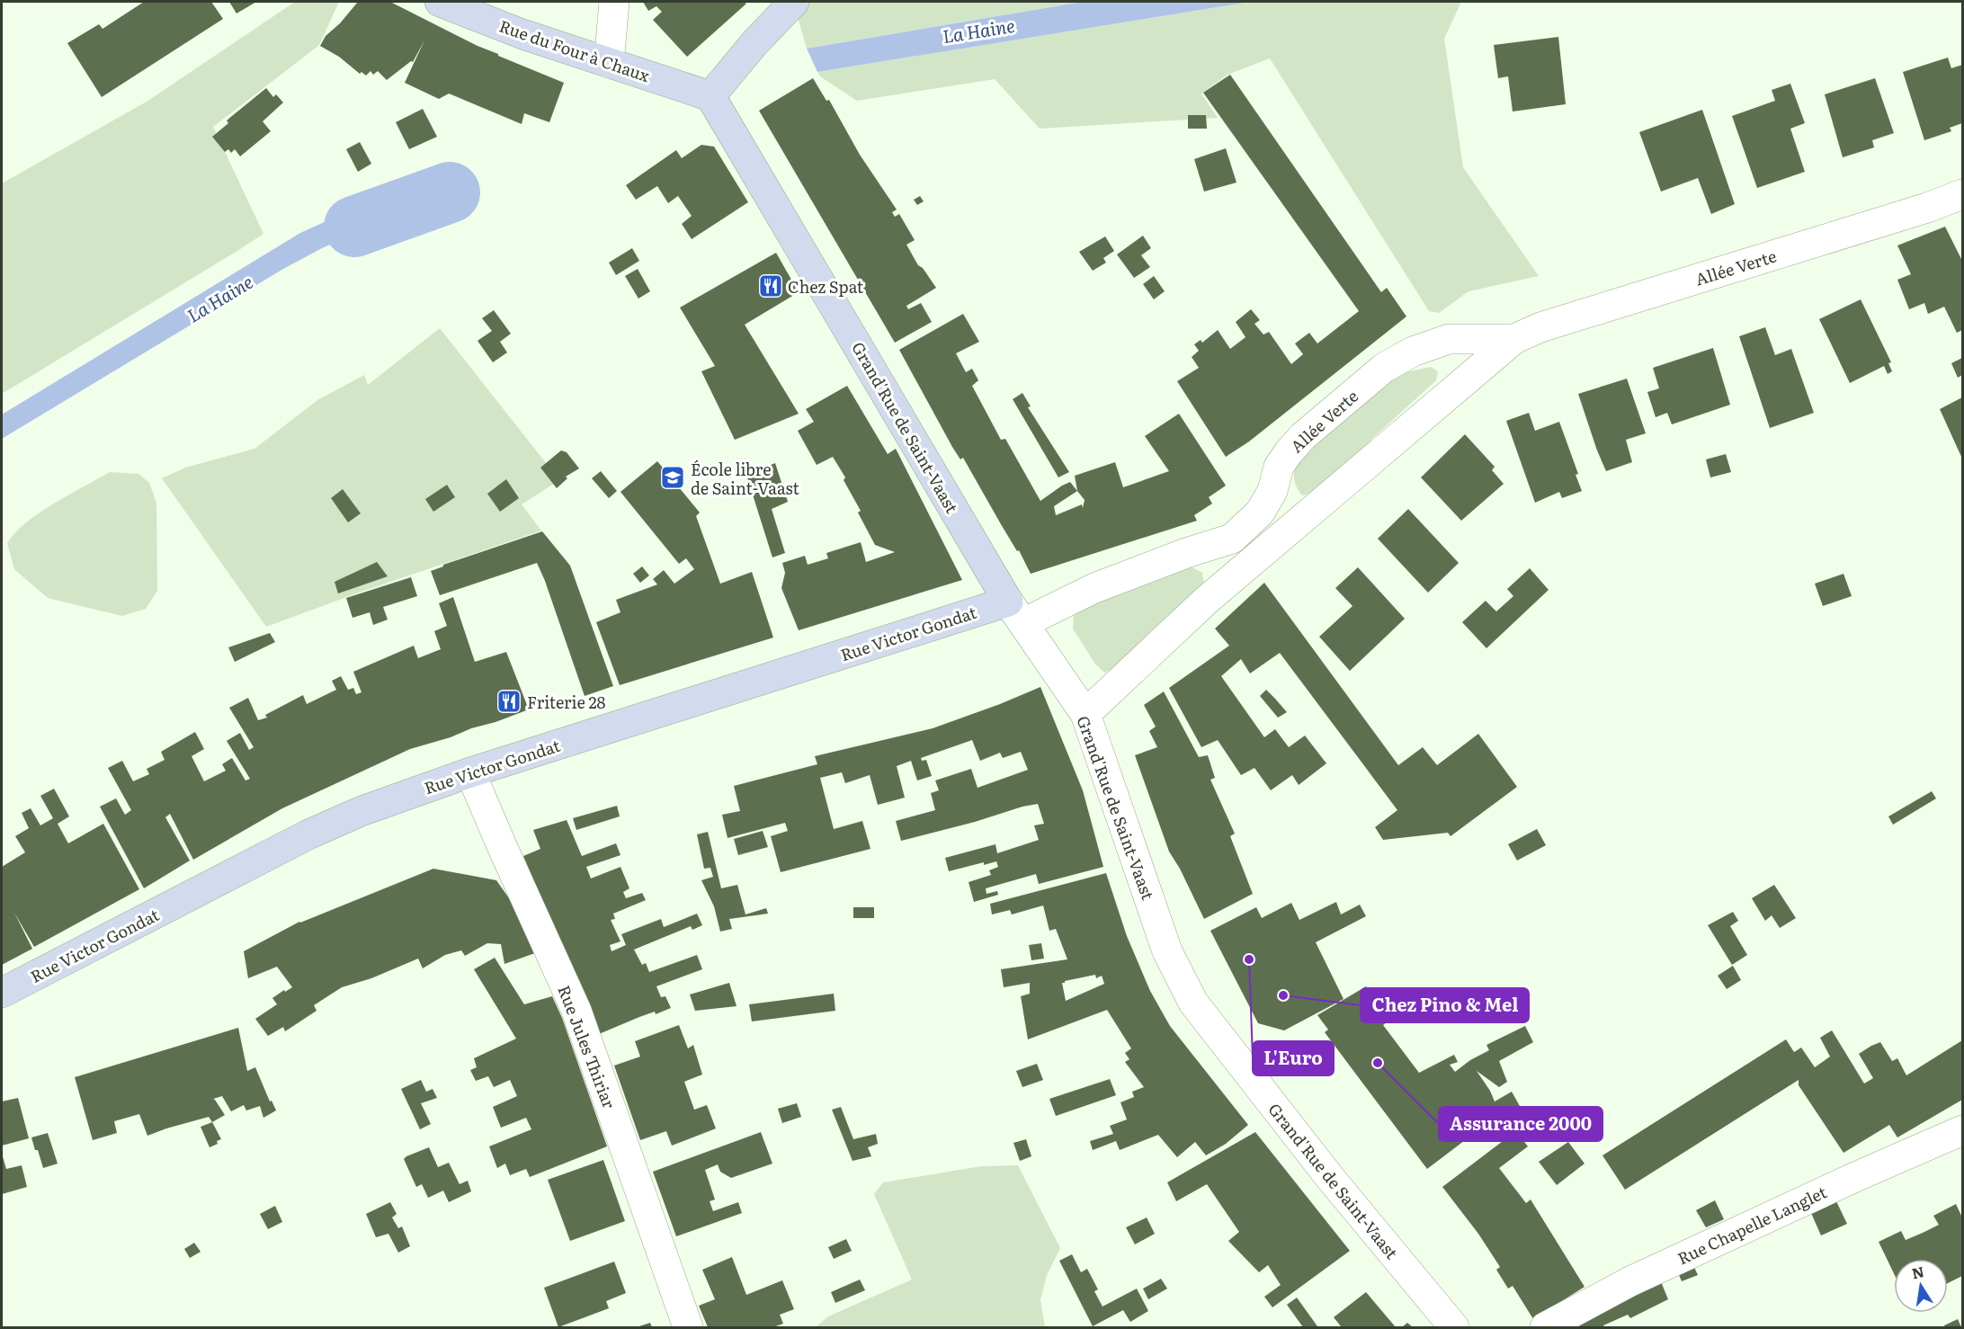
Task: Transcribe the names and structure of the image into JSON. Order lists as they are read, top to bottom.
{
  "streets": {
    "street": [
      "Rue du Four à Chaux",
      "Allée Verte",
      "Grand'Rue de Saint-Vaast",
      "Rue Victor Gondat",
      "Rue Jules Thiriar",
      "Rue Chapelle Langlet"
    ]
  },
  "crossings": [
    ["Rue du Four à Chaux", "Grand'Rue de Saint-Vaast"],
    ["Allée Verte", "Grand'Rue de Saint-Vaast"],
    ["Allée Verte", "Rue Victor Gondat"],
    ["Grand'Rue de Saint-Vaast", "Rue Victor Gondat"],
    ["Rue Victor Gondat", "Rue Jules Thiriar"]
  ],
  "water": ["La Haine"],
  "places": {
    "restaurant": ["Chez Spat", "Friterie 28"],
    "school or university": ["École libre de Saint-Vaast"],
    "other": ["L'Euro", "Chez Pino & Mel", "Assurance 2000"]
  },
  "north": "top"
}
